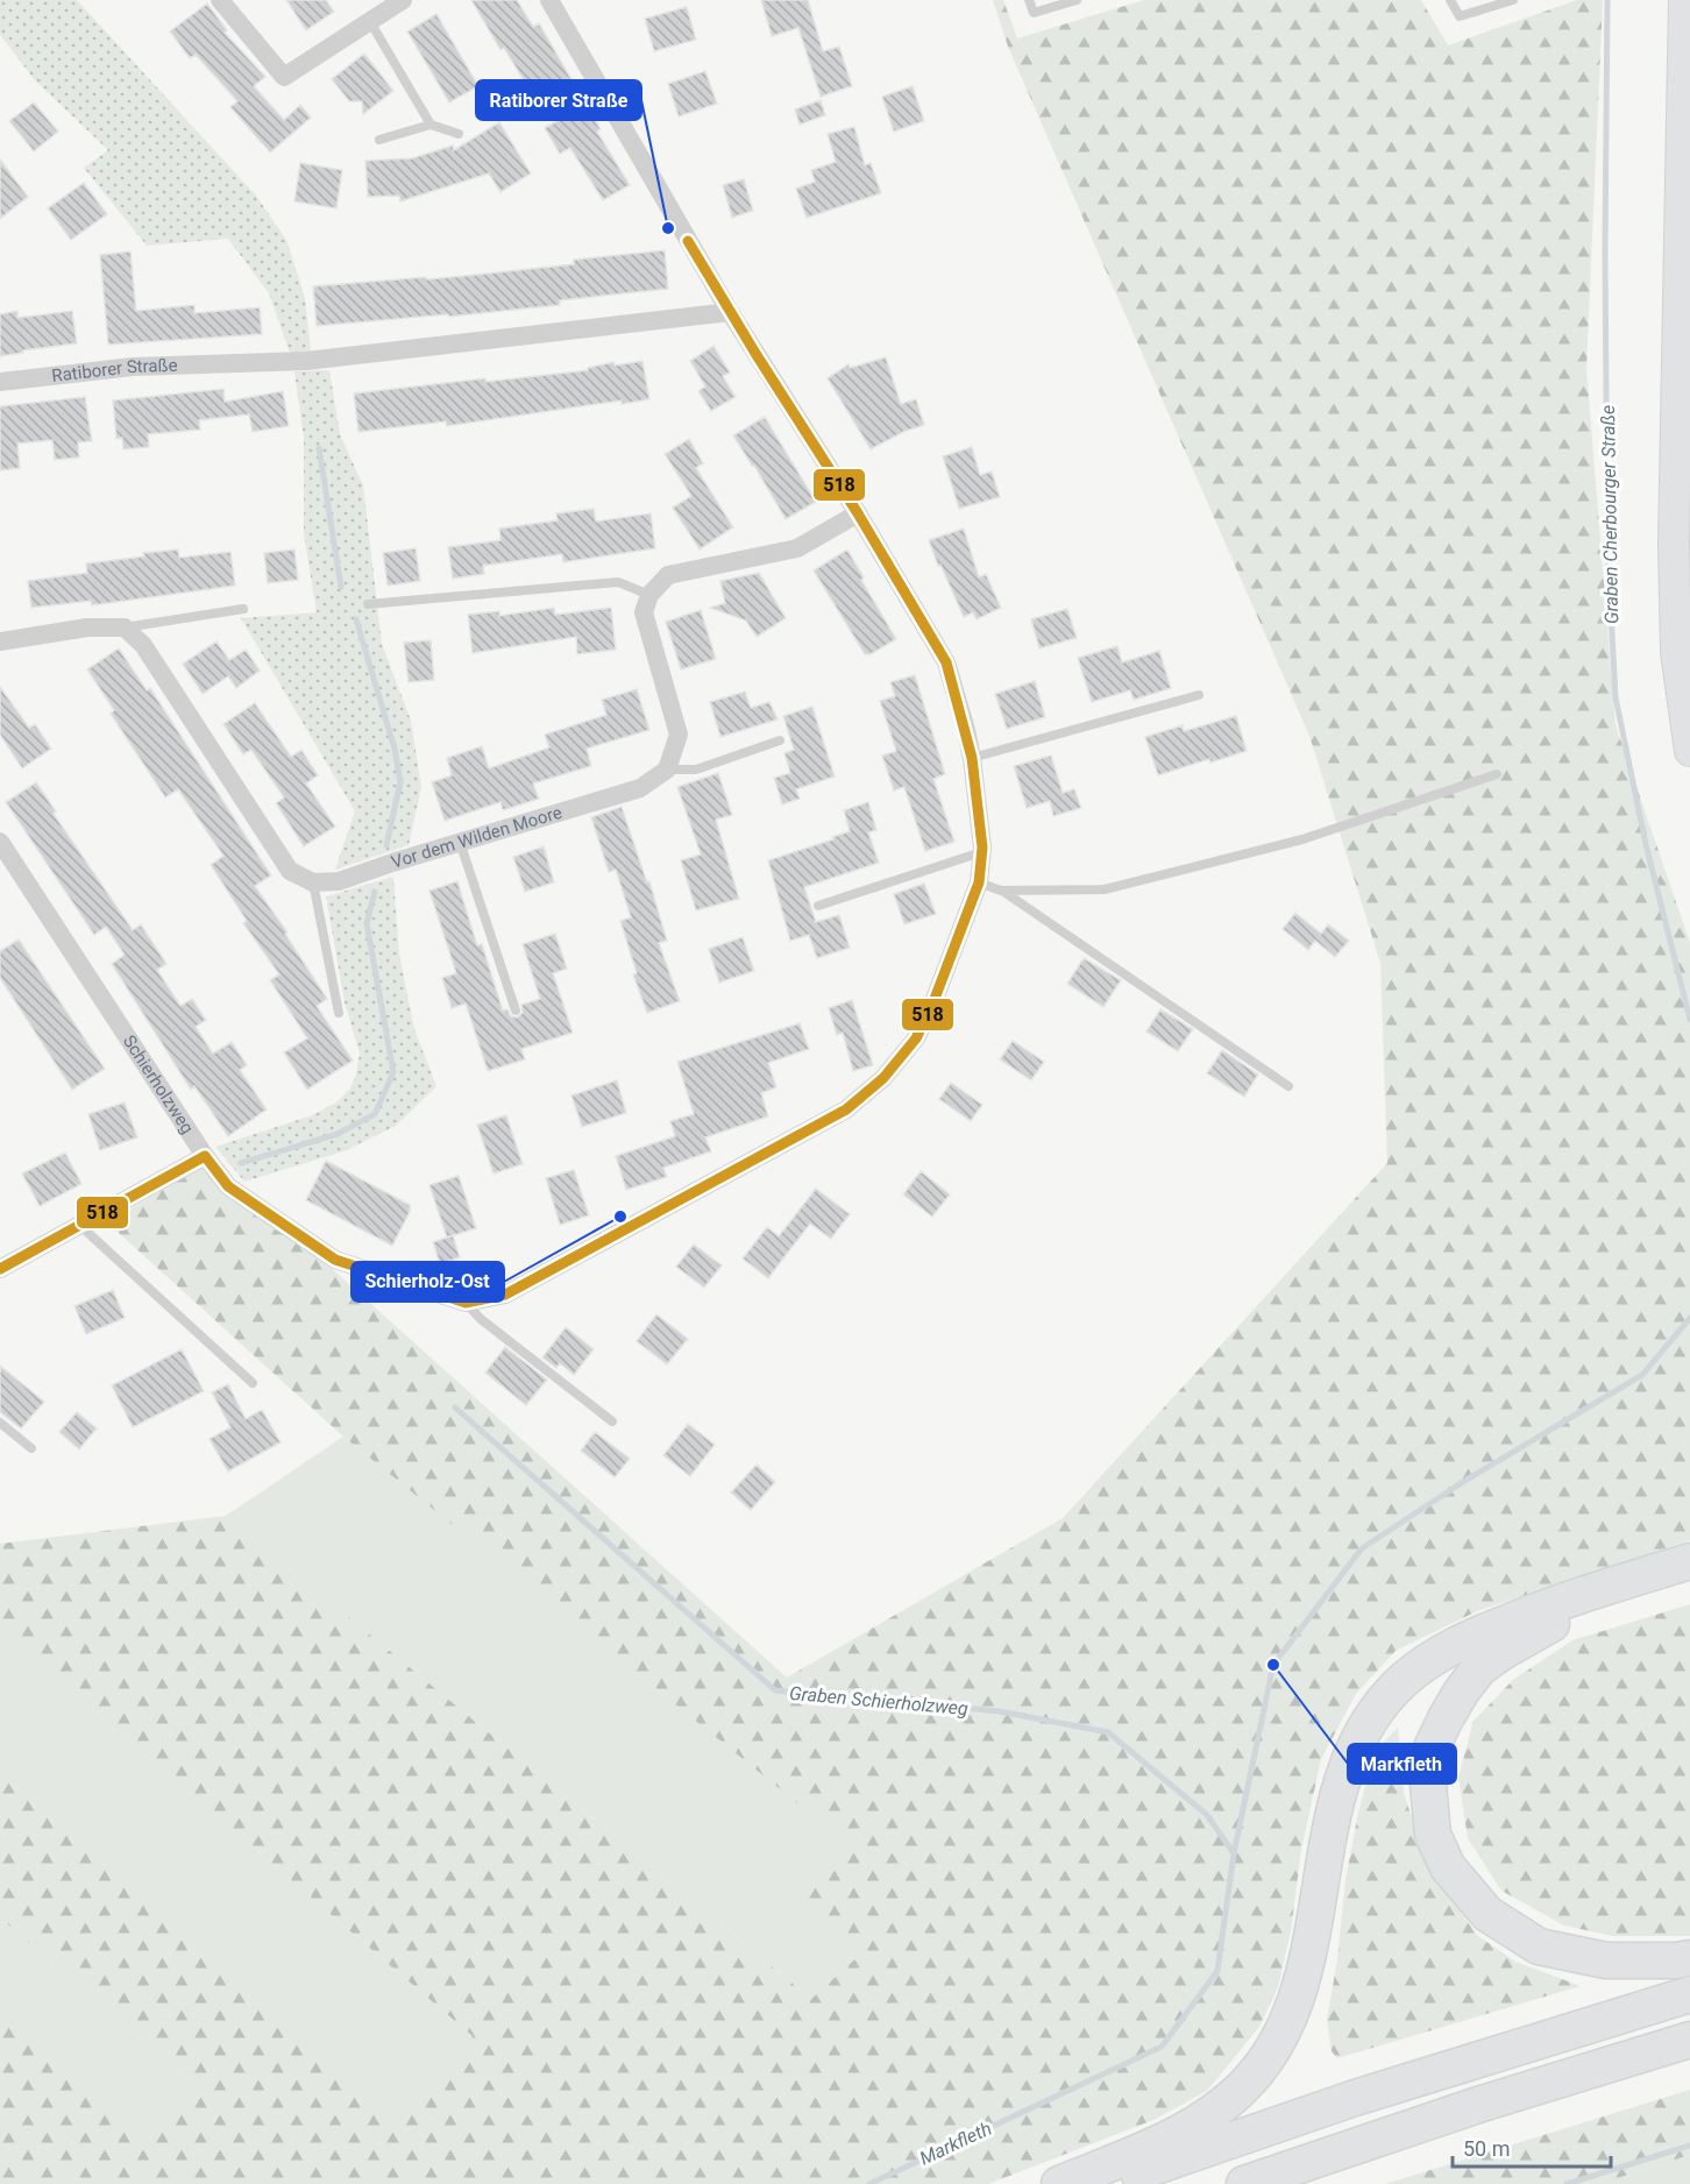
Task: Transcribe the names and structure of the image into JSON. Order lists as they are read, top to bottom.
{
  "streets": {
    "street": ["Ratiborer Straße", "Vor dem Wilden Moore", "Schierholzweg"]
  },
  "crossings": [
    ["Ratiborer Straße", "Schierholzweg"]
  ],
  "water": ["Graben Cherbourger Straße", "Graben Schierholzweg", "Markfleth"],
  "places": ["Ratiborer Straße", "Schierholz-Ost", "Markfleth"],
  "lines": ["transit line 518"],
  "scale_bar": "50 m"
}
